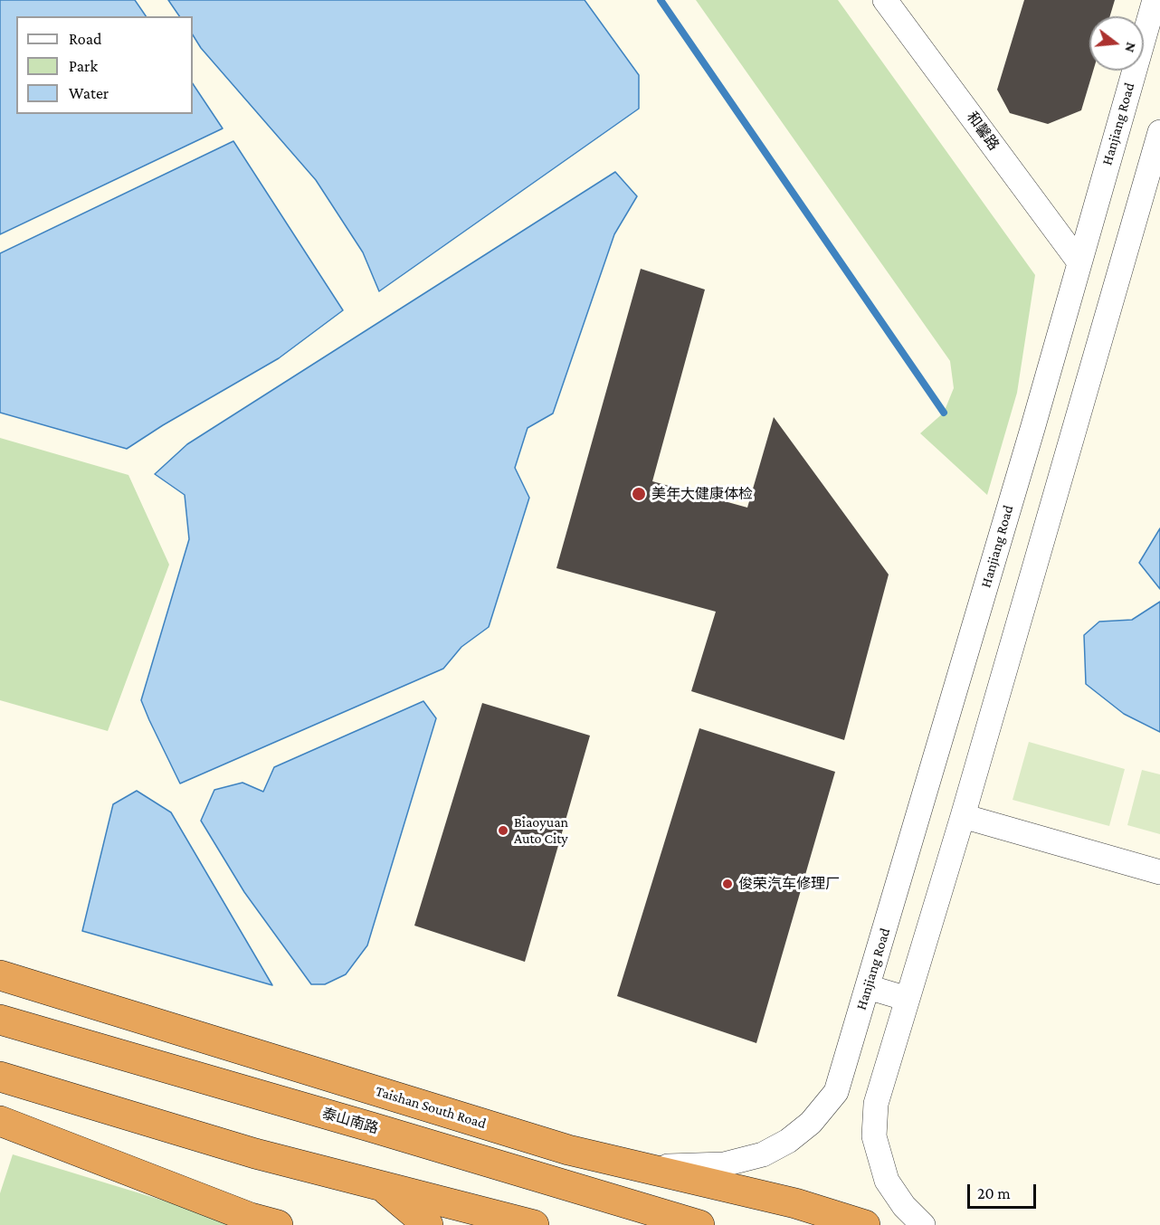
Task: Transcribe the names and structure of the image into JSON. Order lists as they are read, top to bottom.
{
  "streets": {
    "highway": ["Taishan South Road", "泰山南路"],
    "street": ["Hanjiang Road", "和馨路"]
  },
  "crossings": [
    ["Hanjiang Road", "和馨路"],
    ["Hanjiang Road", "Taishan South Road"]
  ],
  "places": ["美年大健康体检", "Biaoyuan Auto City", "俊荣汽车修理厂"],
  "legend": ["Road", "Park", "Water"],
  "scale_bar": "20 m",
  "north": "right"
}
